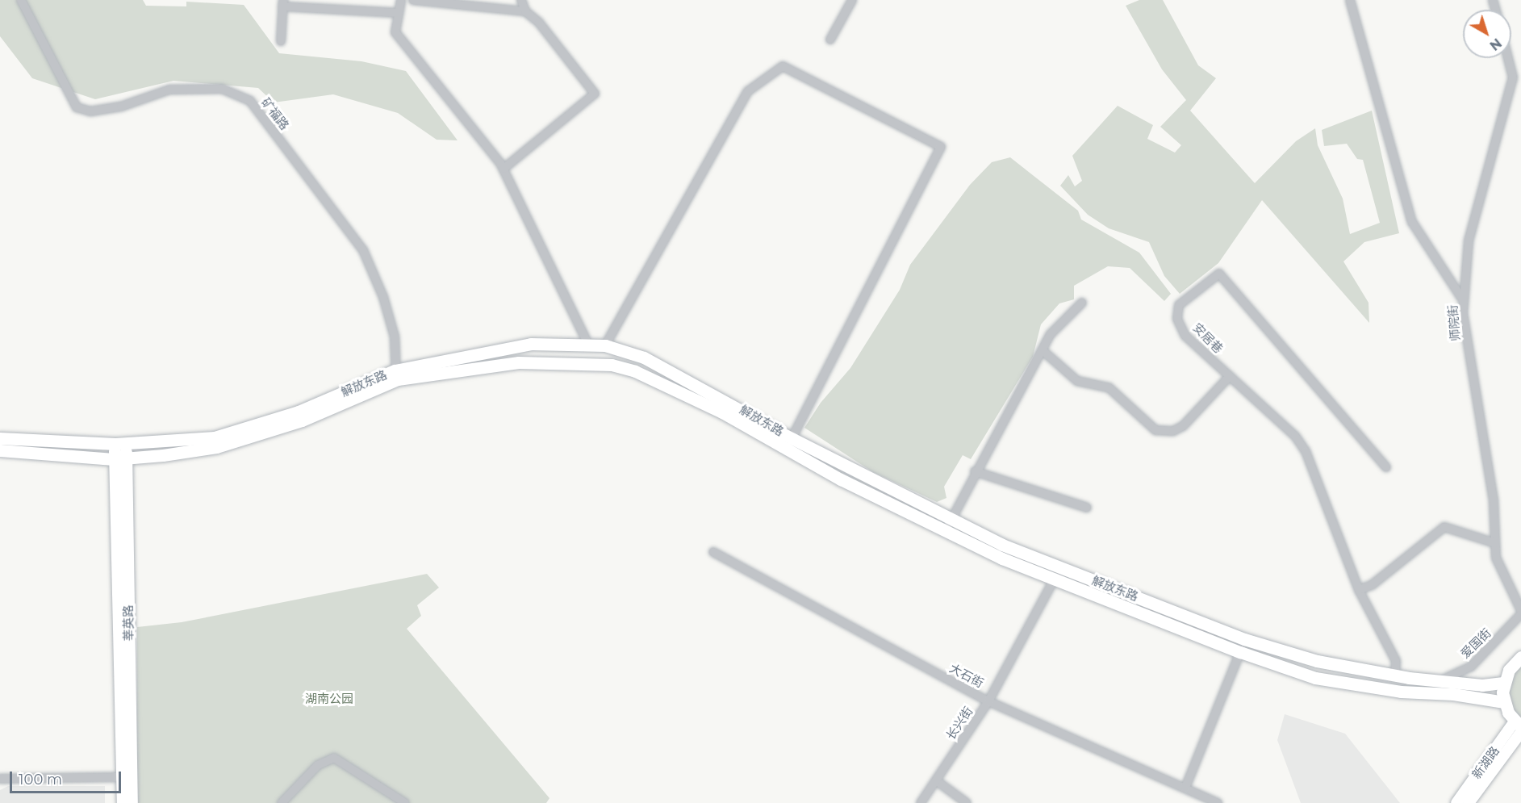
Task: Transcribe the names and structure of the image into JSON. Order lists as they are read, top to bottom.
{
  "streets": {
    "main road": ["解放东路", "莘英路", "新湖路"],
    "street": [
      "矿福路",
      "师院街",
      "安居巷",
      "爱国街",
      "大石街",
      "长兴街"
    ]
  },
  "crossings": [
    ["矿福路", "解放东路"],
    ["安居巷", "解放东路"],
    ["解放东路", "莘英路"],
    ["解放东路", "爱国街"],
    ["解放东路", "长兴街"],
    ["大石街", "长兴街"]
  ],
  "parks": ["湖南公园"],
  "scale_bar": "100 m",
  "north": "bottom right"
}
